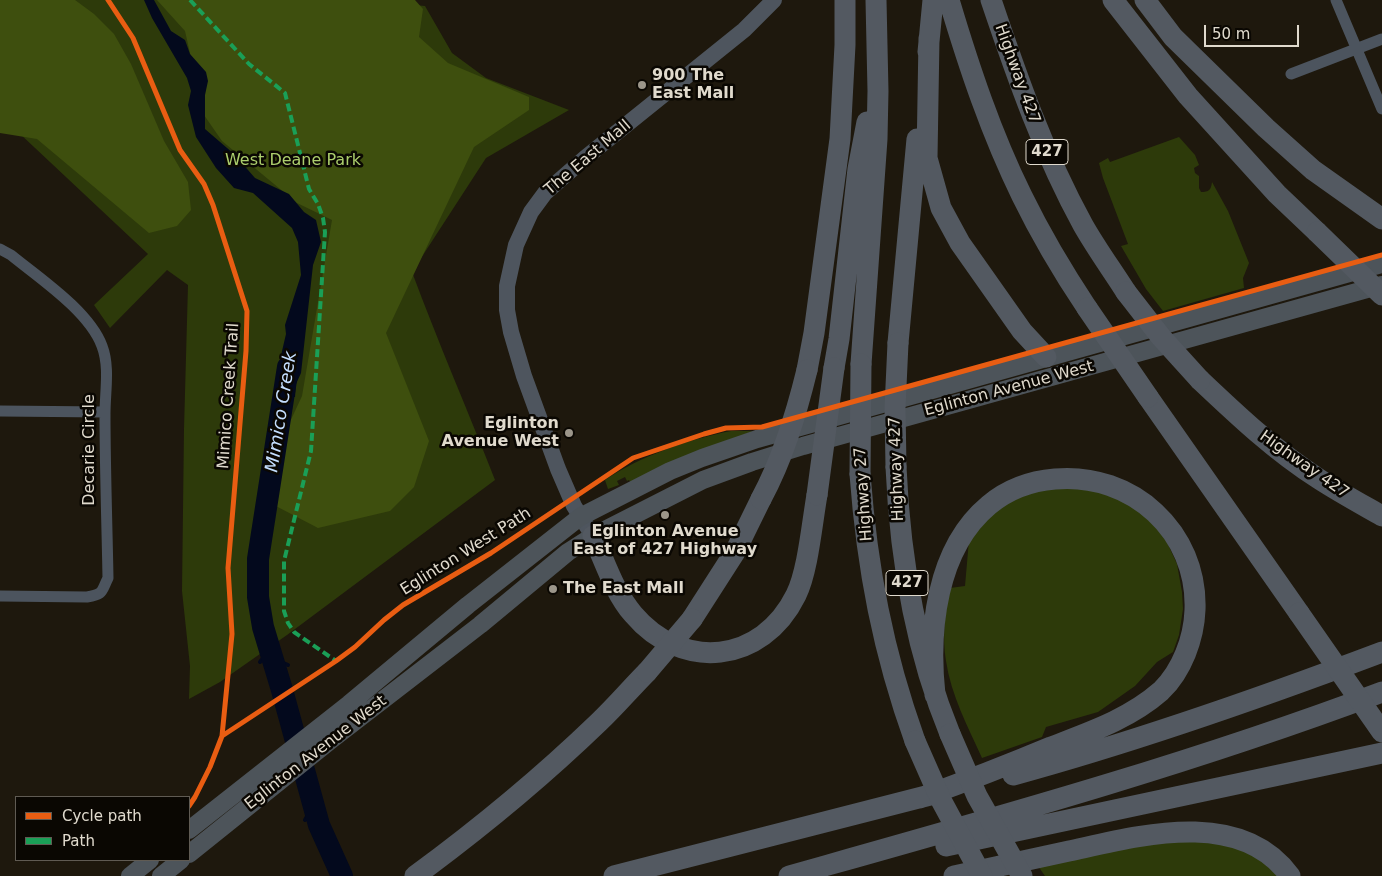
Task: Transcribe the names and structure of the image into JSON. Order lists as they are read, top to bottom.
{
  "streets": {
    "highway": ["Highway 427", "427", "Highway 27"],
    "main road": ["The East Mall", "Eglinton Avenue West"],
    "street": ["Decarie Circle"],
    "cycle path": ["Mimico Creek Trail", "Eglinton West Path"]
  },
  "crossings": [
    ["Highway 427", "427"],
    ["The East Mall", "Eglinton Avenue West"]
  ],
  "water": ["Mimico Creek"],
  "parks": ["West Deane Park"],
  "places": [
    "900 The East Mall",
    "Eglinton Avenue West",
    "Eglinton Avenue East of 427 Highway",
    "The East Mall"
  ],
  "legend": ["Cycle path", "Path"],
  "scale_bar": "50 m"
}
